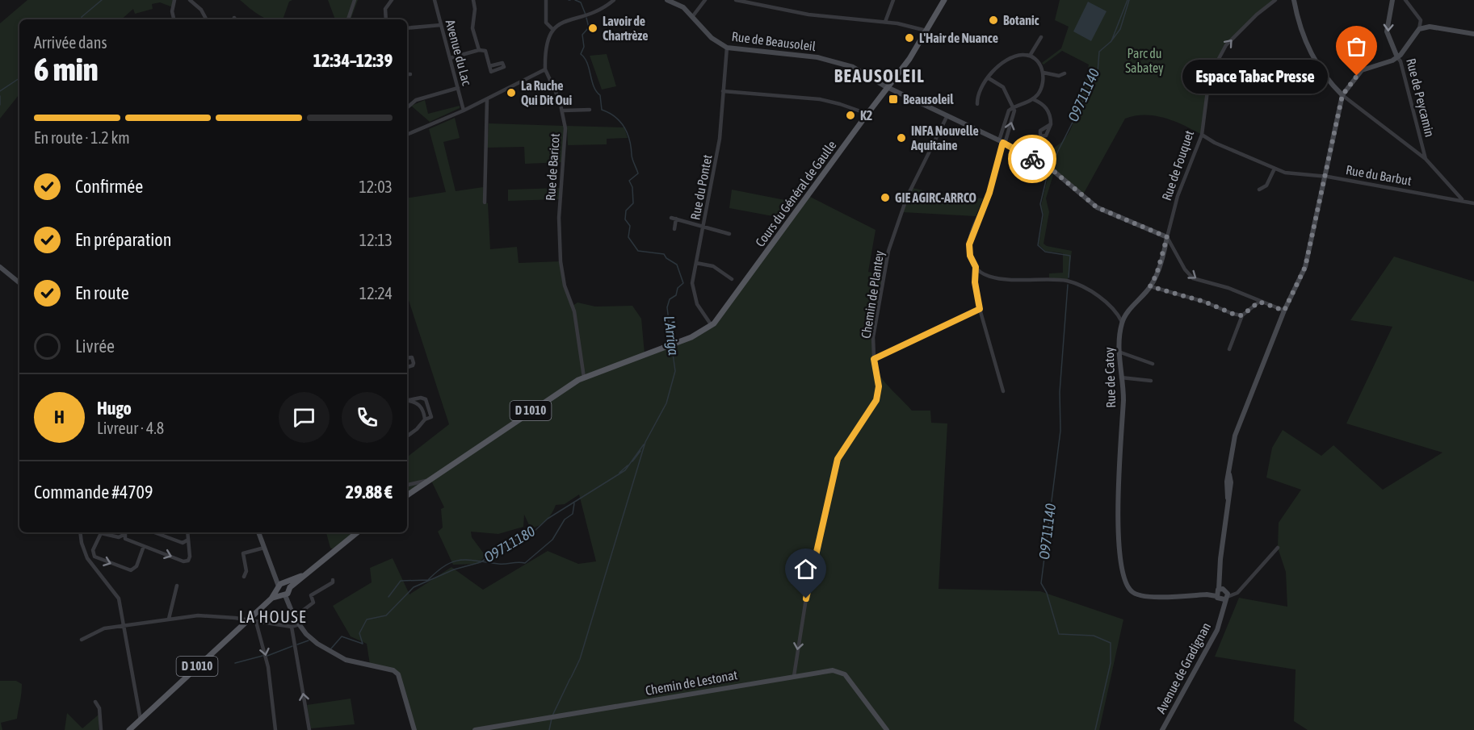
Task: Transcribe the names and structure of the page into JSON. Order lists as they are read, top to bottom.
{
  "streets": {
    "main road": ["Cours du Général de Gaulle", "D 1010"],
    "street": [
      "Rue de Beausoleil",
      "Avenue du Lac",
      "Rue de Peycamin",
      "Rue de Fouquet",
      "Rue de Baricot",
      "Rue du Barbut",
      "Rue du Pontet",
      "Chemin de Plantey",
      "Rue de Catoy",
      "Avenue de Gradignan",
      "Chemin de Lestonat"
    ]
  },
  "crossings": [
    ["Rue de Beausoleil", "Rue de Fouquet"],
    ["Rue de Beausoleil", "Rue du Pontet"],
    ["Rue de Beausoleil", "Cours du Général de Gaulle"],
    ["Rue de Beausoleil", "Chemin de Plantey"],
    ["Rue de Fouquet", "Rue du Barbut"],
    ["Rue de Fouquet", "Rue de Catoy"],
    ["Rue de Baricot", "Cours du Général de Gaulle"],
    ["Rue de Baricot", "D 1010"],
    ["Rue du Pontet", "Cours du Général de Gaulle"],
    ["Cours du Général de Gaulle", "D 1010"],
    ["Chemin de Plantey", "Chemin de Lestonat"],
    ["Rue de Catoy", "Avenue de Gradignan"]
  ],
  "one_way": ["Rue de Fouquet", "Chemin de Plantey"],
  "districts": ["BEAUSOLEIL", "LA HOUSE"],
  "water": ["O9711140", "L'Arriga", "O9711180"],
  "parks": ["Parc du Sabatey"],
  "places": {
    "other": [
      "Botanic",
      "Lavoir de Chartrèze",
      "L'Hair de Nuance",
      "Espace Tabac Presse",
      "La Ruche Qui Dit Oui",
      "K2",
      "INFA Nouvelle Aquitaine",
      "GIE AGIRC-ARRCO"
    ],
    "transit": ["Beausoleil"]
  },
  "page": {
    "heading": ["6 min", "Arrivée dans", "12:34–12:39"],
    "panel": [
      "Hugo",
      "Livreur · 4.8",
      "Commande #4709",
      "29.88 €"
    ],
    "bubble": "Espace Tabac Presse",
    "bar": "En route · 1.2 km",
    "list": [
      ["Confirmée", "12:03"],
      ["En préparation", "12:13"],
      ["En route", "12:24"],
      "Livrée"
    ],
    "round": "H"
  }
}
